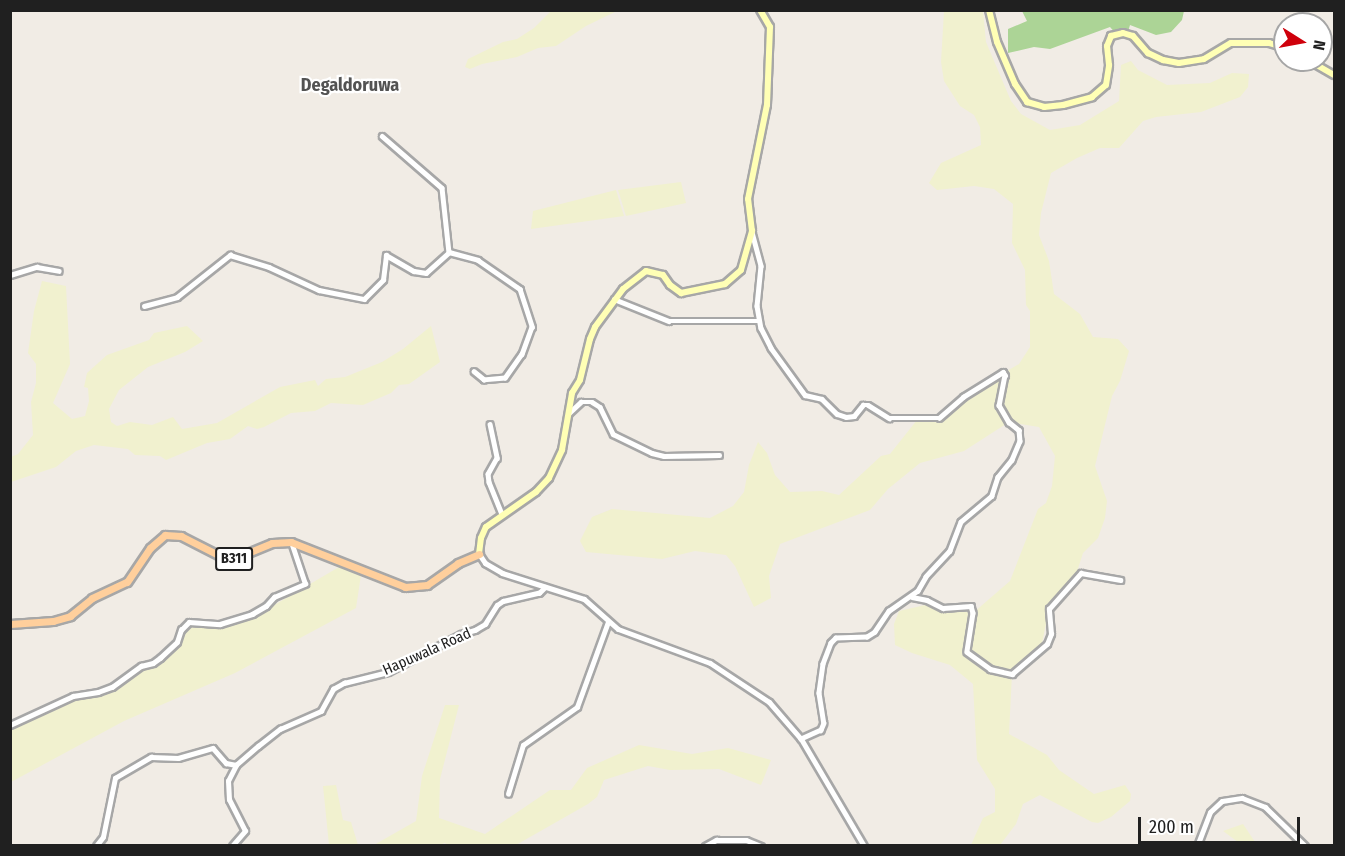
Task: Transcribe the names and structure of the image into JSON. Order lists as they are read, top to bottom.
{
  "streets": {
    "main road": ["B311"],
    "street": ["Hapuwala Road"]
  },
  "districts": ["Degaldoruwa"],
  "scale_bar": "200 m",
  "north": "right"
}
